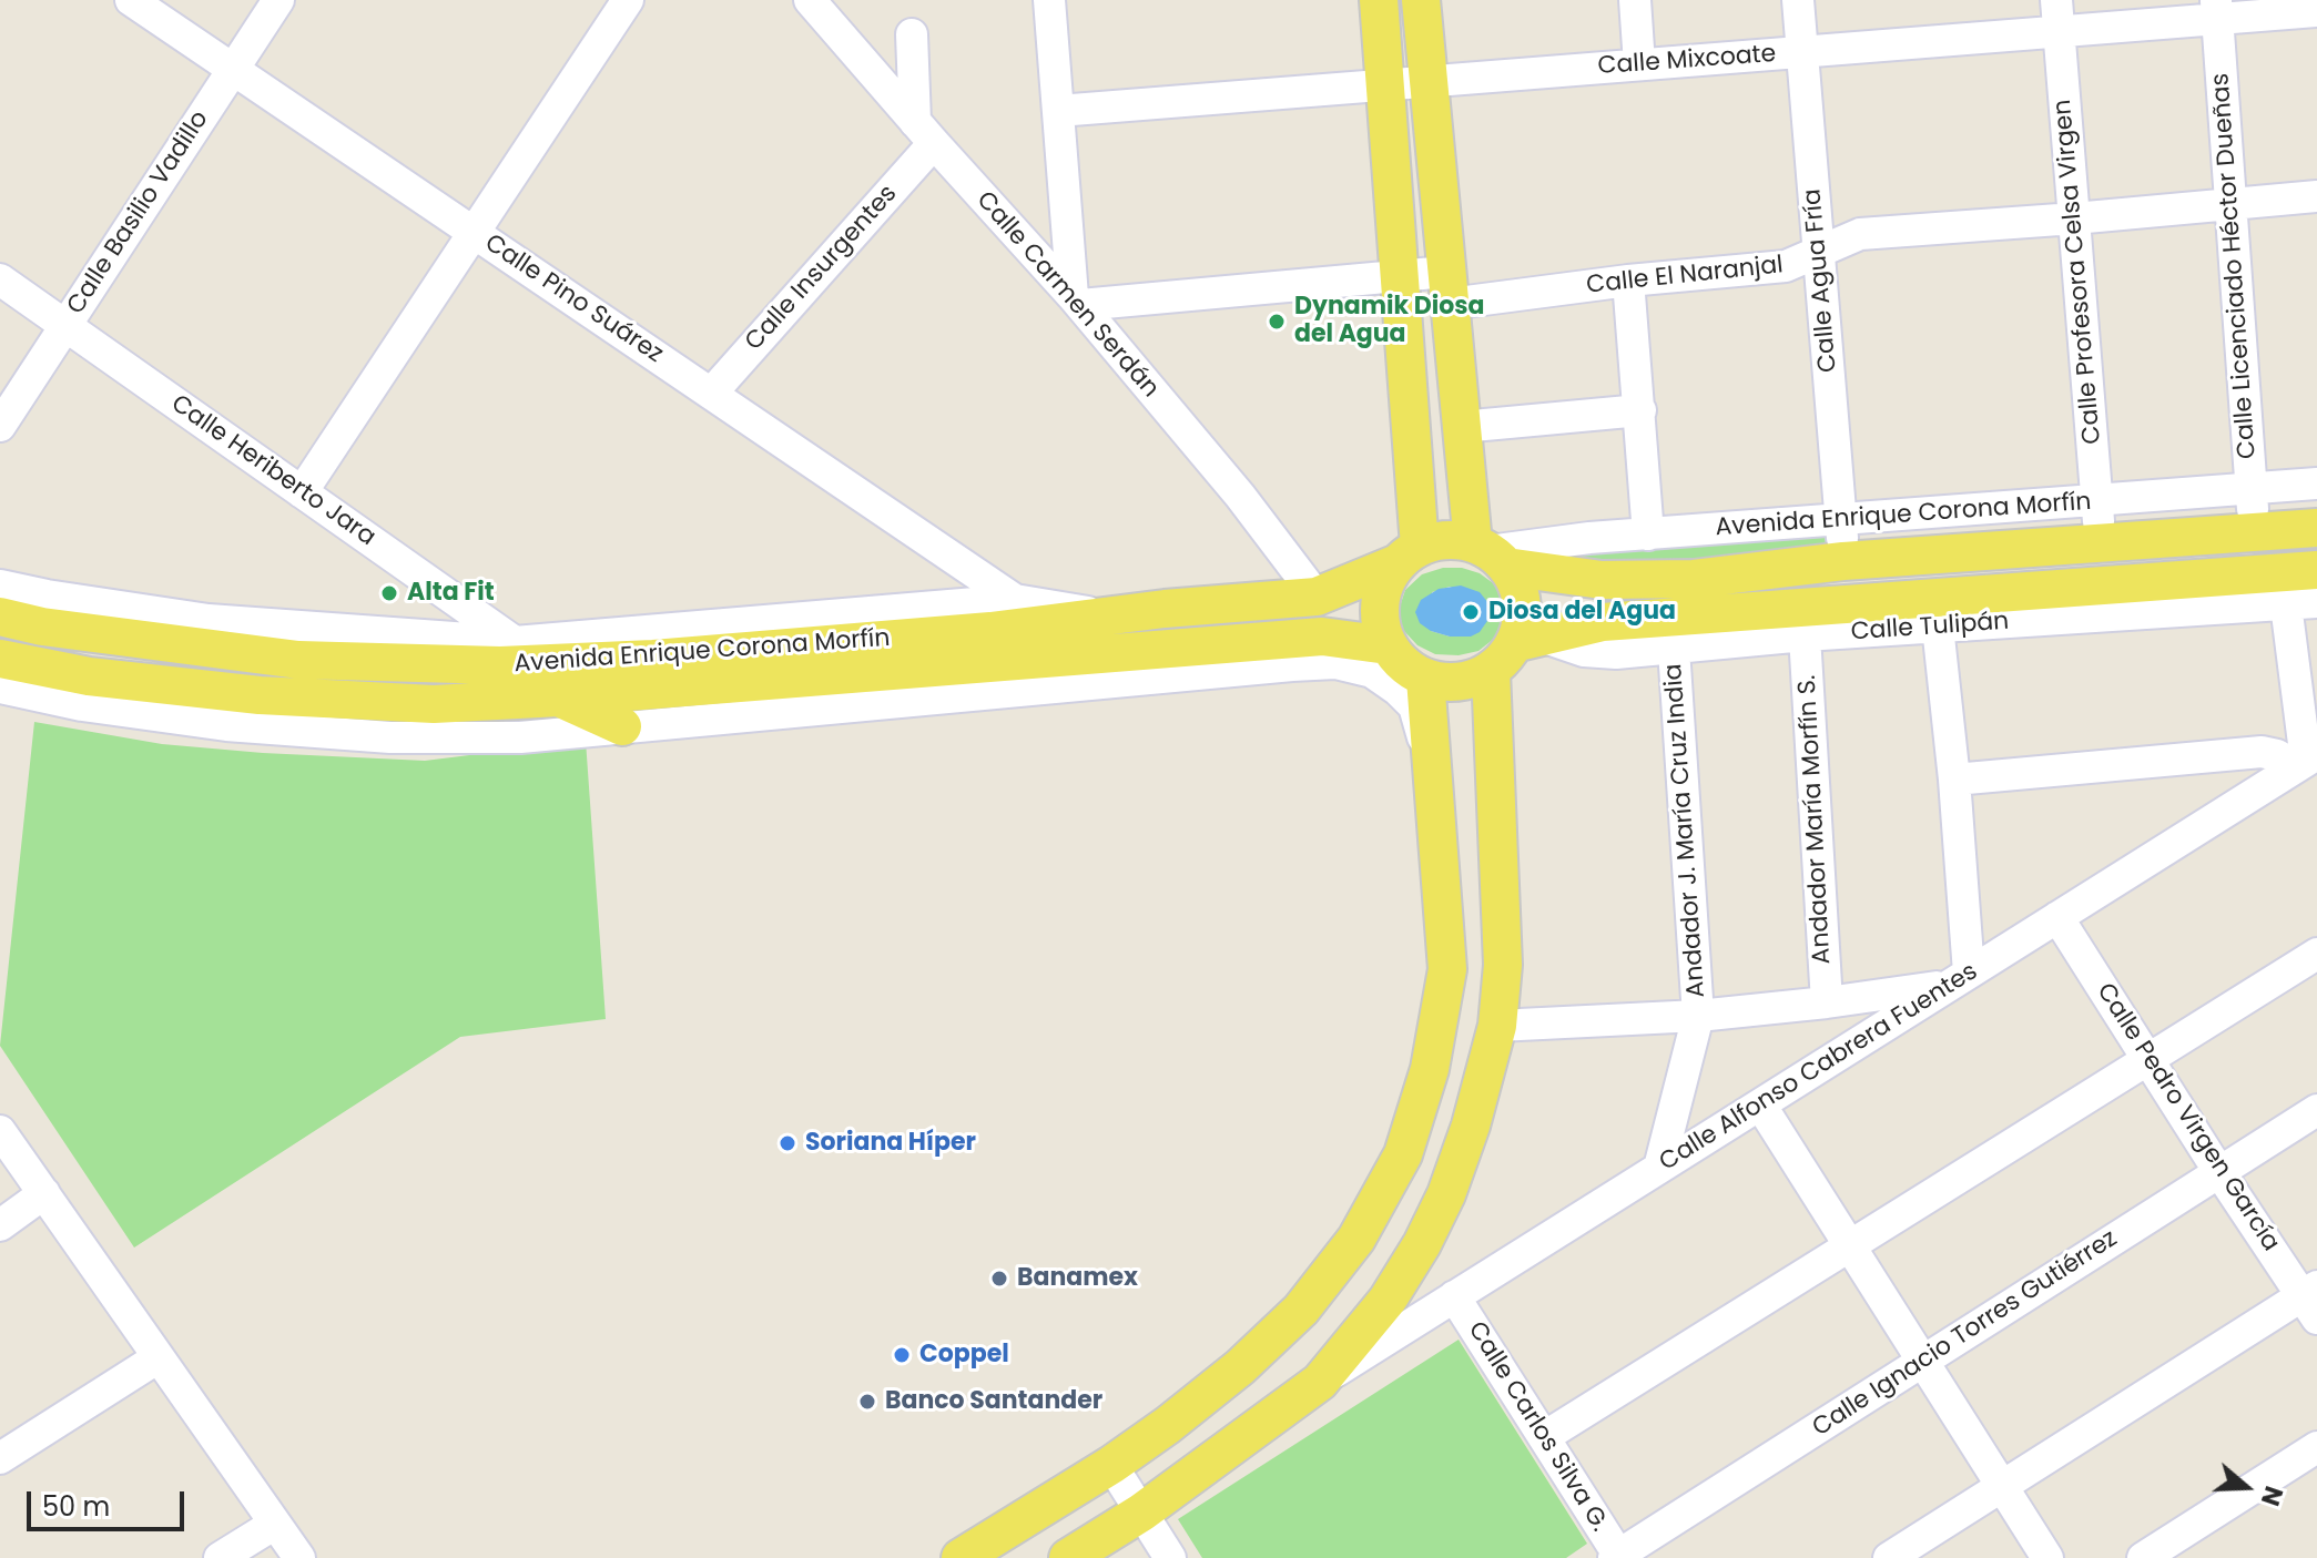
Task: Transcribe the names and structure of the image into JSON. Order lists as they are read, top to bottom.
{
  "streets": {
    "main road": ["Avenida Enrique Corona Morfín"],
    "street": [
      "Calle Mixcoate",
      "Calle Basilio Vadillo",
      "Calle Licenciado Héctor Dueñas",
      "Calle Insurgentes",
      "Calle Profesora Celsa Virgen",
      "Calle El Naranjal",
      "Calle Agua Fría",
      "Calle Carmen Serdán",
      "Calle Pino Suárez",
      "Calle Heriberto Jara",
      "Calle Tulipán",
      "Andador María Morfín S.",
      "Andador J. María Cruz India",
      "Calle Alfonso Cabrera Fuentes",
      "Calle Pedro Virgen García",
      "Calle Ignacio Torres Gutiérrez",
      "Calle Carlos Silva G."
    ]
  },
  "crossings": [
    ["Calle Mixcoate", "Calle Licenciado Héctor Dueñas"],
    ["Calle Mixcoate", "Calle Profesora Celsa Virgen"],
    ["Calle Mixcoate", "Calle Agua Fría"],
    ["Calle Basilio Vadillo", "Calle Pino Suárez"],
    ["Calle Basilio Vadillo", "Calle Heriberto Jara"],
    ["Calle Licenciado Héctor Dueñas", "Calle El Naranjal"],
    ["Calle Licenciado Héctor Dueñas", "Avenida Enrique Corona Morfín"],
    ["Calle Insurgentes", "Calle Carmen Serdán"],
    ["Calle Insurgentes", "Calle Pino Suárez"],
    ["Calle Profesora Celsa Virgen", "Calle El Naranjal"],
    ["Calle Profesora Celsa Virgen", "Avenida Enrique Corona Morfín"],
    ["Calle El Naranjal", "Calle Agua Fría"],
    ["Calle El Naranjal", "Calle Carmen Serdán"],
    ["Calle Agua Fría", "Avenida Enrique Corona Morfín"],
    ["Calle Carmen Serdán", "Avenida Enrique Corona Morfín"],
    ["Calle Heriberto Jara", "Avenida Enrique Corona Morfín"],
    ["Avenida Enrique Corona Morfín", "Calle Tulipán"],
    ["Calle Tulipán", "Andador María Morfín S."],
    ["Calle Tulipán", "Andador J. María Cruz India"],
    ["Andador J. María Cruz India", "Calle Alfonso Cabrera Fuentes"],
    ["Calle Alfonso Cabrera Fuentes", "Calle Pedro Virgen García"],
    ["Calle Alfonso Cabrera Fuentes", "Calle Carlos Silva G."],
    ["Calle Pedro Virgen García", "Calle Ignacio Torres Gutiérrez"],
    ["Calle Ignacio Torres Gutiérrez", "Calle Carlos Silva G."]
  ],
  "places": [
    "Dynamik Diosa del Agua",
    "Alta Fit",
    "Diosa del Agua",
    "Soriana Híper",
    "Banamex",
    "Coppel",
    "Banco Santander"
  ],
  "scale_bar": "50 m",
  "north": "right"
}
